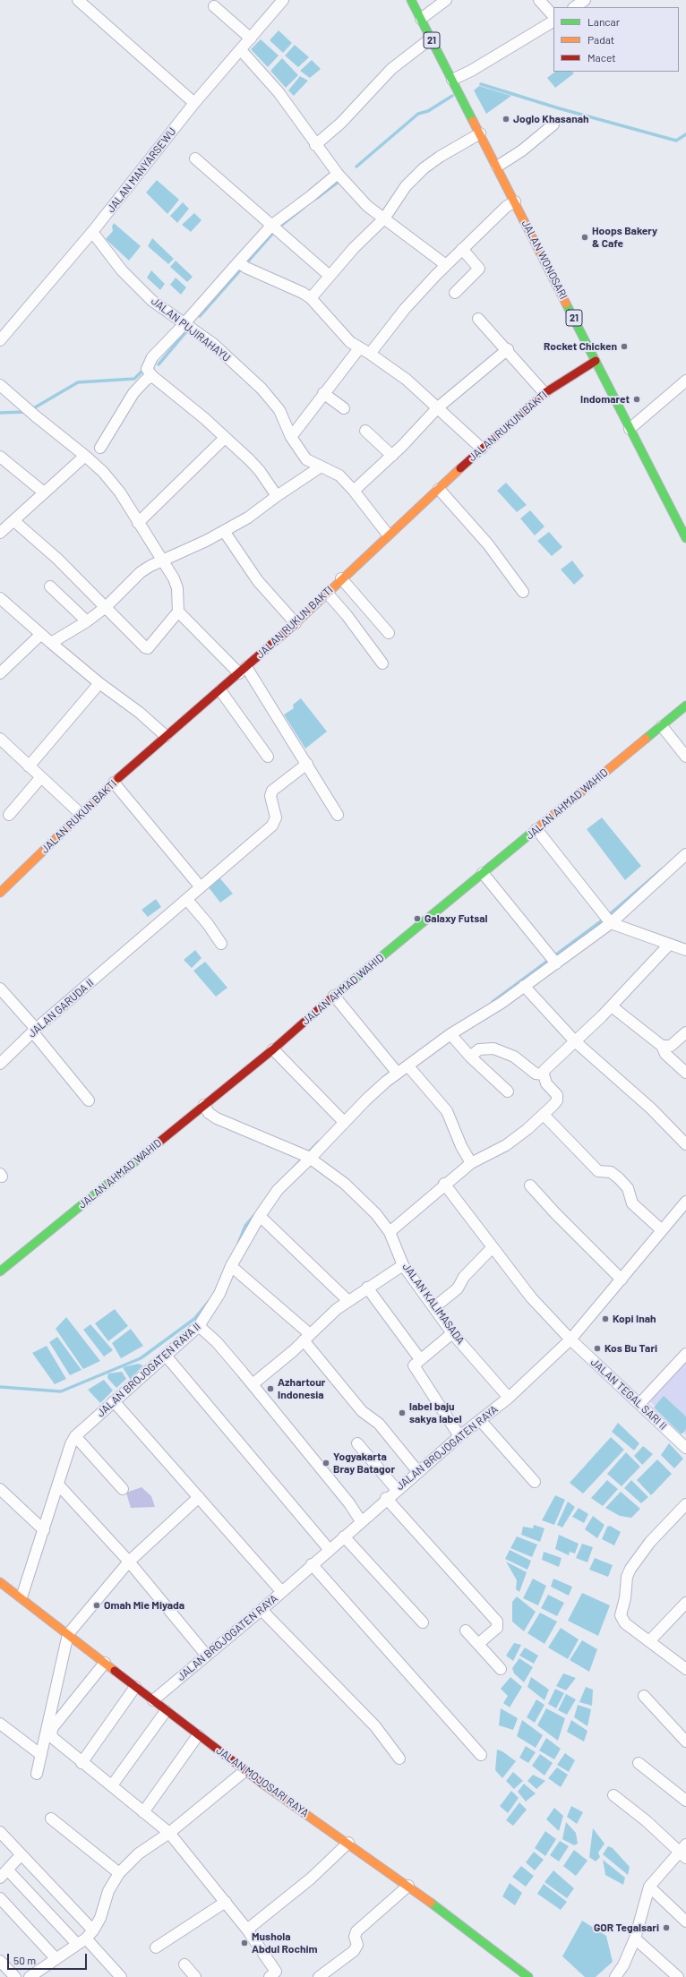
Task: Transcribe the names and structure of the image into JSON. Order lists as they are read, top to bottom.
{
  "streets": {
    "main road": [
      "21",
      "JALAN WONOSARI",
      "JALAN RUKUN BAKTI",
      "JALAN AHMAD WAHID",
      "JALAN MOJOSARI RAYA"
    ],
    "street": [
      "JALAN MANYARSEWU",
      "JALAN PUJIRAHAYU",
      "JALAN GARUDA II",
      "JALAN KALIMASADA",
      "JALAN BROJOGATEN RAYA II",
      "JALAN TEGAL SARI II",
      "JALAN BROJOGATEN RAYA"
    ]
  },
  "crossings": [
    ["JALAN MANYARSEWU", "JALAN PUJIRAHAYU"],
    ["JALAN WONOSARI", "JALAN RUKUN BAKTI"],
    ["JALAN PUJIRAHAYU", "JALAN RUKUN BAKTI"],
    ["JALAN AHMAD WAHID", "JALAN KALIMASADA"],
    ["JALAN KALIMASADA", "JALAN BROJOGATEN RAYA II"],
    ["JALAN KALIMASADA", "JALAN BROJOGATEN RAYA"],
    ["JALAN BROJOGATEN RAYA II", "JALAN MOJOSARI RAYA"],
    ["JALAN TEGAL SARI II", "JALAN BROJOGATEN RAYA"],
    ["JALAN BROJOGATEN RAYA", "JALAN MOJOSARI RAYA"]
  ],
  "places": [
    "Joglo Khasanah",
    "Hoops Bakery & Cafe",
    "Rocket Chicken",
    "Indomaret",
    "Galaxy Futsal",
    "Kopi Inah",
    "Kos Bu Tari",
    "Azhartour Indonesia",
    "label baju sakya label",
    "Yogyakarta Bray Batagor",
    "Omah Mie Miyada",
    "GOR Tegalsari",
    "Mushola Abdul Rochim"
  ],
  "legend": ["Lancar", "Padat", "Macet"],
  "scale_bar": "50 m"
}
